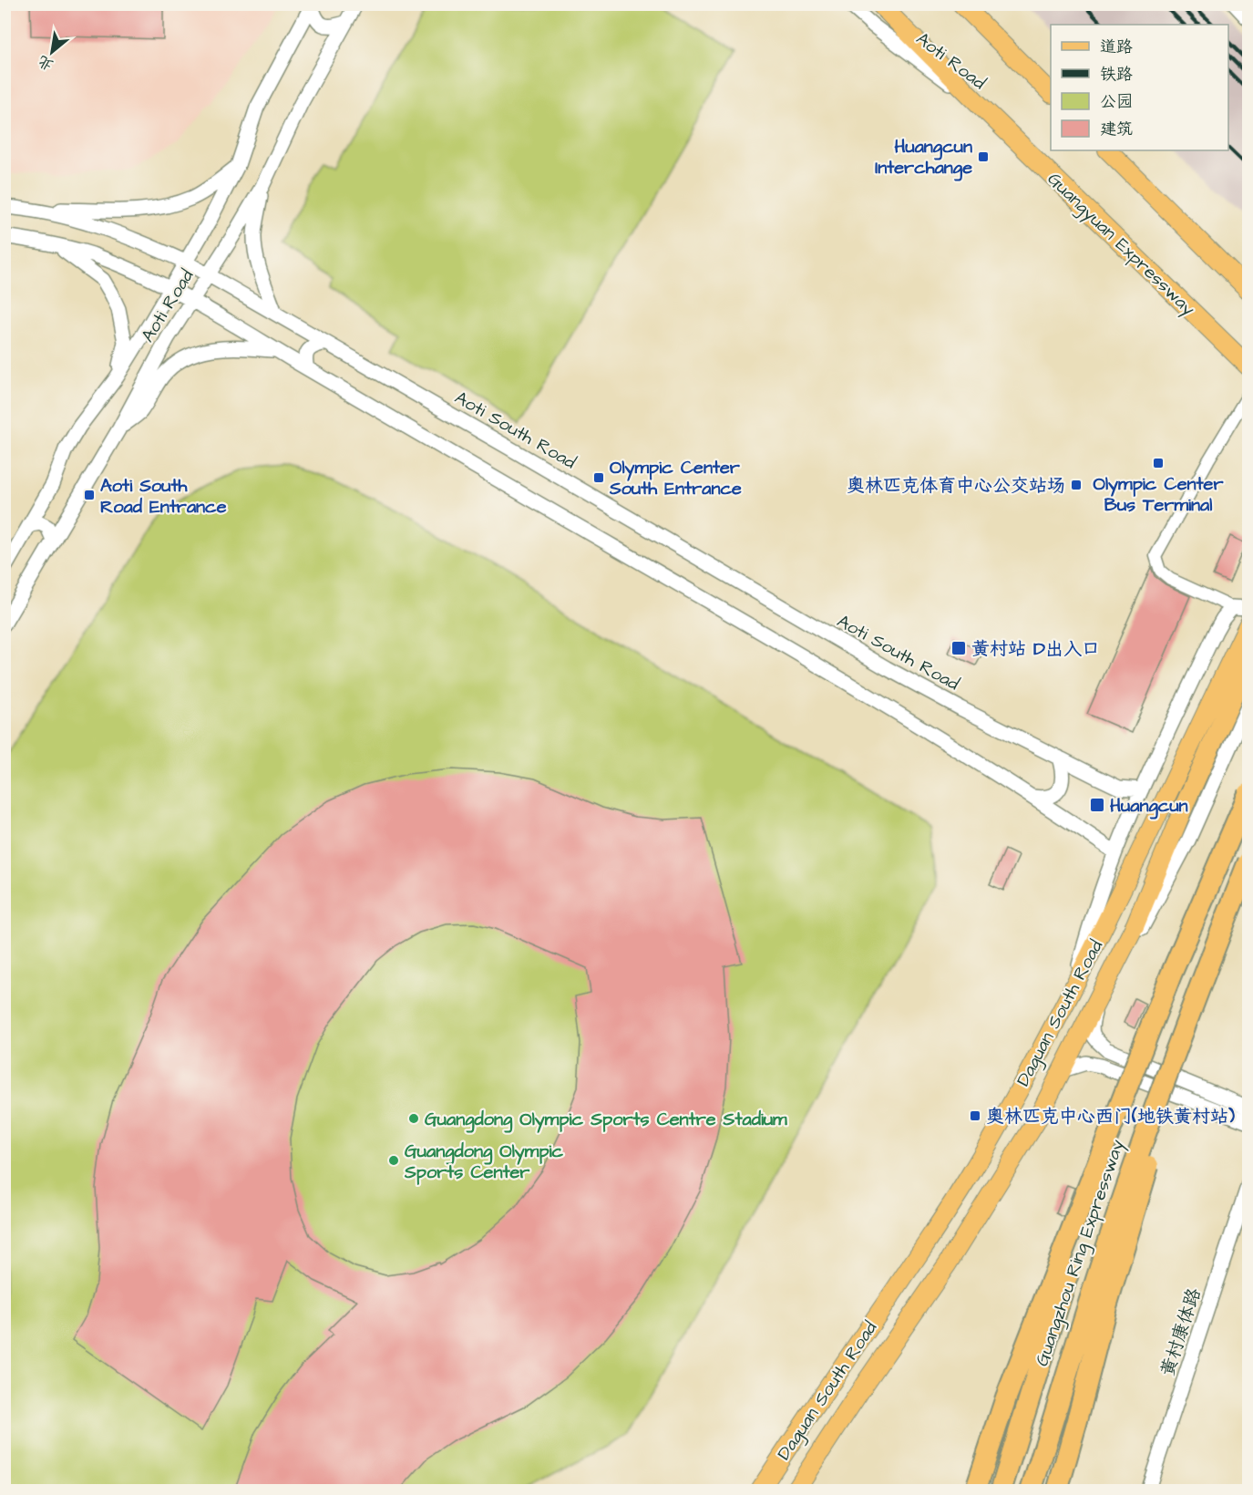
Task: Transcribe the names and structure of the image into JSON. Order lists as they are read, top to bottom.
{
  "streets": {
    "highway": ["Guangzhou Ring Expressway"],
    "main road": ["Guangyuan Expressway", "Daguan South Road"],
    "street": ["Aoti Road", "Aoti South Road", "黄村康体路"]
  },
  "crossings": [
    ["Aoti Road", "Guangyuan Expressway"],
    ["Aoti Road", "Aoti South Road"]
  ],
  "places": {
    "transit": [
      "Huangcun Interchange",
      "Olympic Center Bus Terminal",
      "Olympic Center South Entrance",
      "奥林匹克体育中心公交站场",
      "Aoti South Road Entrance",
      "黄村站 D出入口",
      "Huangcun",
      "奥林匹克中心西门(地铁黄村站)"
    ],
    "other": ["Guangdong Olympic Sports Centre Stadium", "Guangdong Olympic Sports Center"]
  },
  "legend": [
    "道路",
    "铁路",
    "公园",
    "建筑"
  ],
  "north": "bottom left"
}
